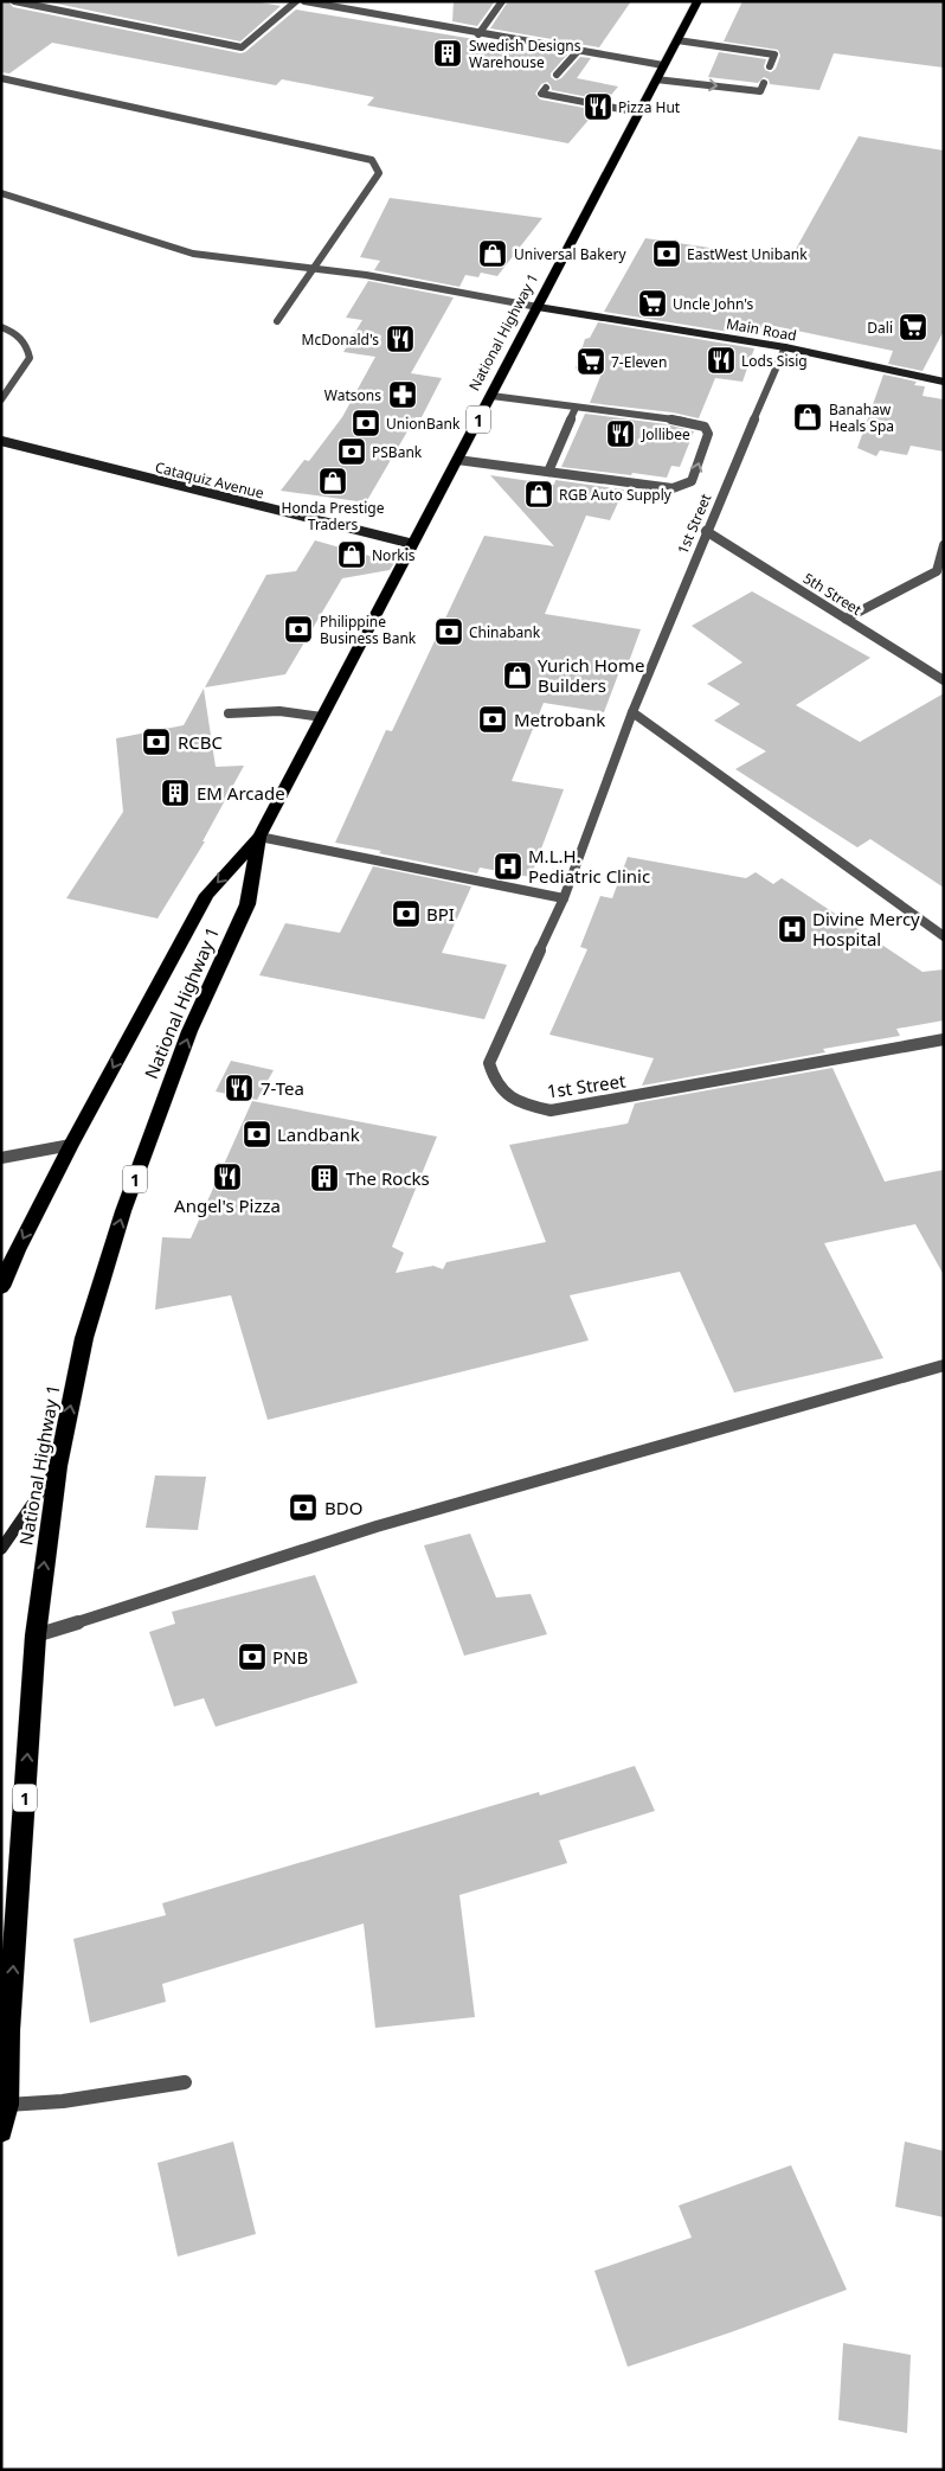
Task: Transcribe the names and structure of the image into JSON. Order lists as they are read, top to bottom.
{
  "streets": {
    "highway": ["National Highway 1", "1"],
    "street": [
      "Main Road",
      "Cataquiz Avenue",
      "1st Street",
      "5th Street"
    ]
  },
  "crossings": [
    ["Main Road", "National Highway 1"],
    ["Main Road", "1st Street"],
    ["National Highway 1", "Cataquiz Avenue"],
    ["1st Street", "5th Street"]
  ],
  "places": {
    "building": ["Swedish Designs Warehouse", "EM Arcade", "The Rocks"],
    "restaurant": [
      "Pizza Hut",
      "McDonald's",
      "Lods Sisig",
      "Jollibee",
      "7-Tea",
      "Angel's Pizza"
    ],
    "shop": [
      "Universal Bakery",
      "Banahaw Heals Spa",
      "Honda Prestige Traders",
      "RGB Auto Supply",
      "Norkis",
      "Yurich Home Builders"
    ],
    "bank": [
      "EastWest Unibank",
      "UnionBank",
      "PSBank",
      "Philippine Business Bank",
      "Chinabank",
      "Metrobank",
      "RCBC",
      "BPI",
      "Landbank",
      "BDO",
      "PNB"
    ],
    "supermarket": ["Uncle John's", "Dali", "7-Eleven"],
    "pharmacy": ["Watsons"],
    "hospital": ["M.L.H. Pediatric Clinic", "Divine Mercy Hospital"]
  }
}
